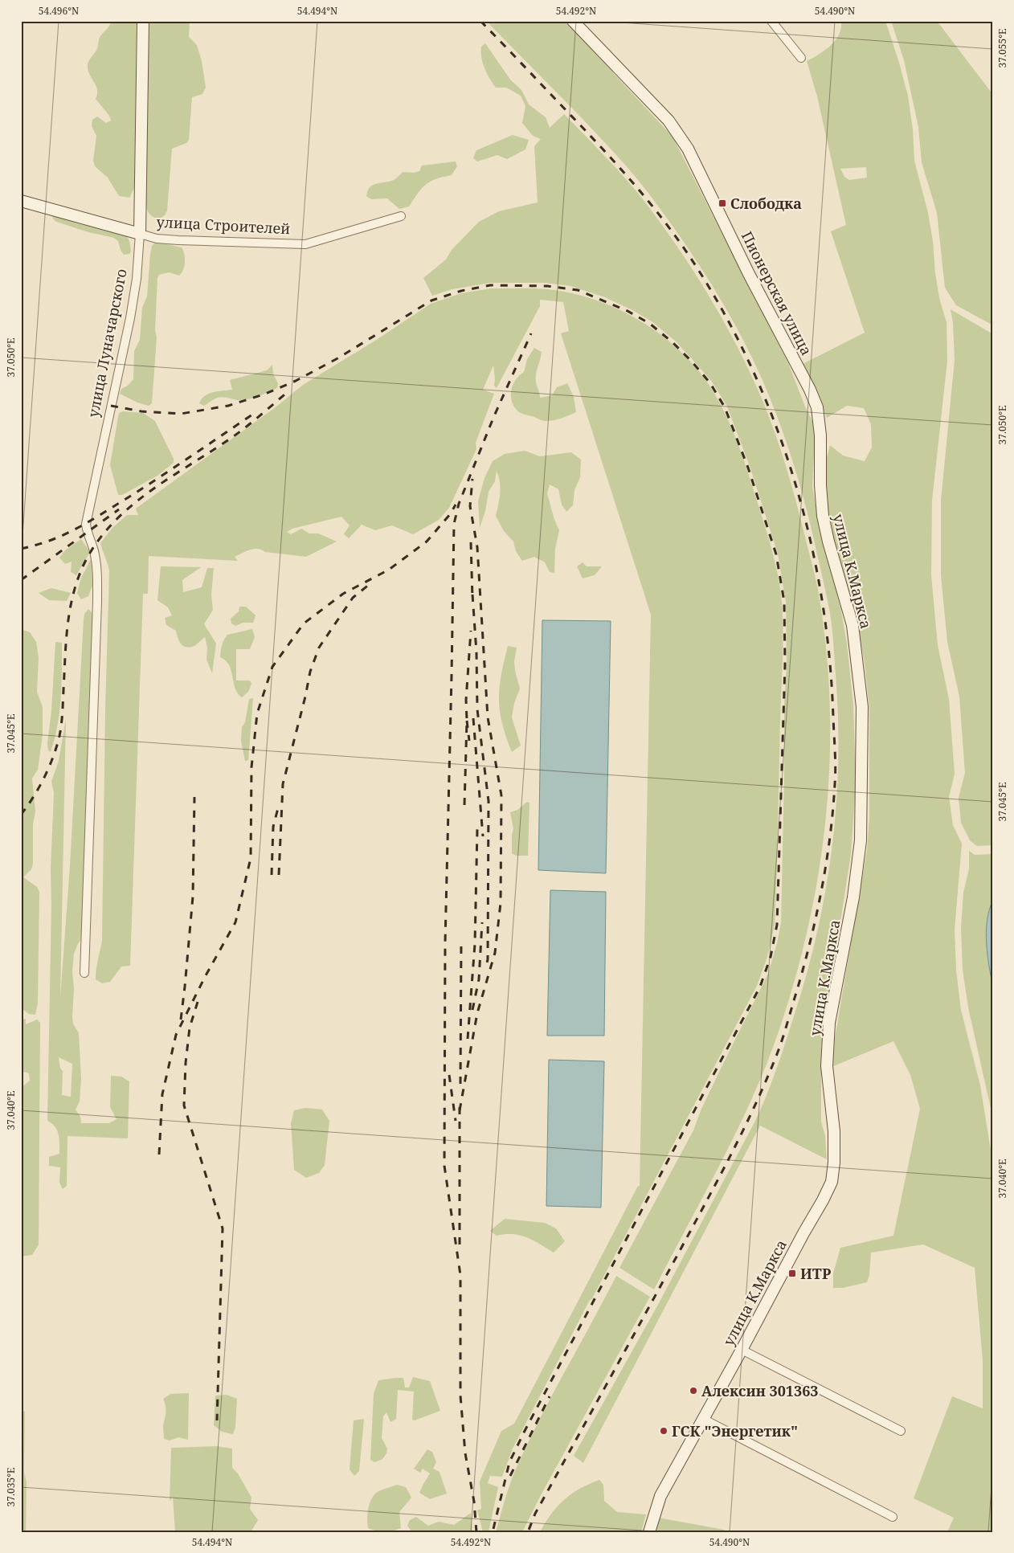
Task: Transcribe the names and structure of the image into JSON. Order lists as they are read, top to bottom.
{
  "streets": {
    "main road": [
      "улица Строителей",
      "Пионерская улица",
      "улица Луначарского",
      "улица К.Маркса"
    ]
  },
  "crossings": [
    ["улица Строителей", "улица Луначарского"],
    ["Пионерская улица", "улица К.Маркса"]
  ],
  "places": {
    "transit": ["Слободка", "ИТР"],
    "other": ["Алексин 301363", "ГСК \"Энергетик\""]
  },
  "coordinates": [
    "54.496°N",
    "54.494°N",
    "54.492°N",
    "54.490°N",
    "37.055°E",
    "37.050°E",
    "37.045°E",
    "37.040°E",
    "37.035°E"
  ]
}
